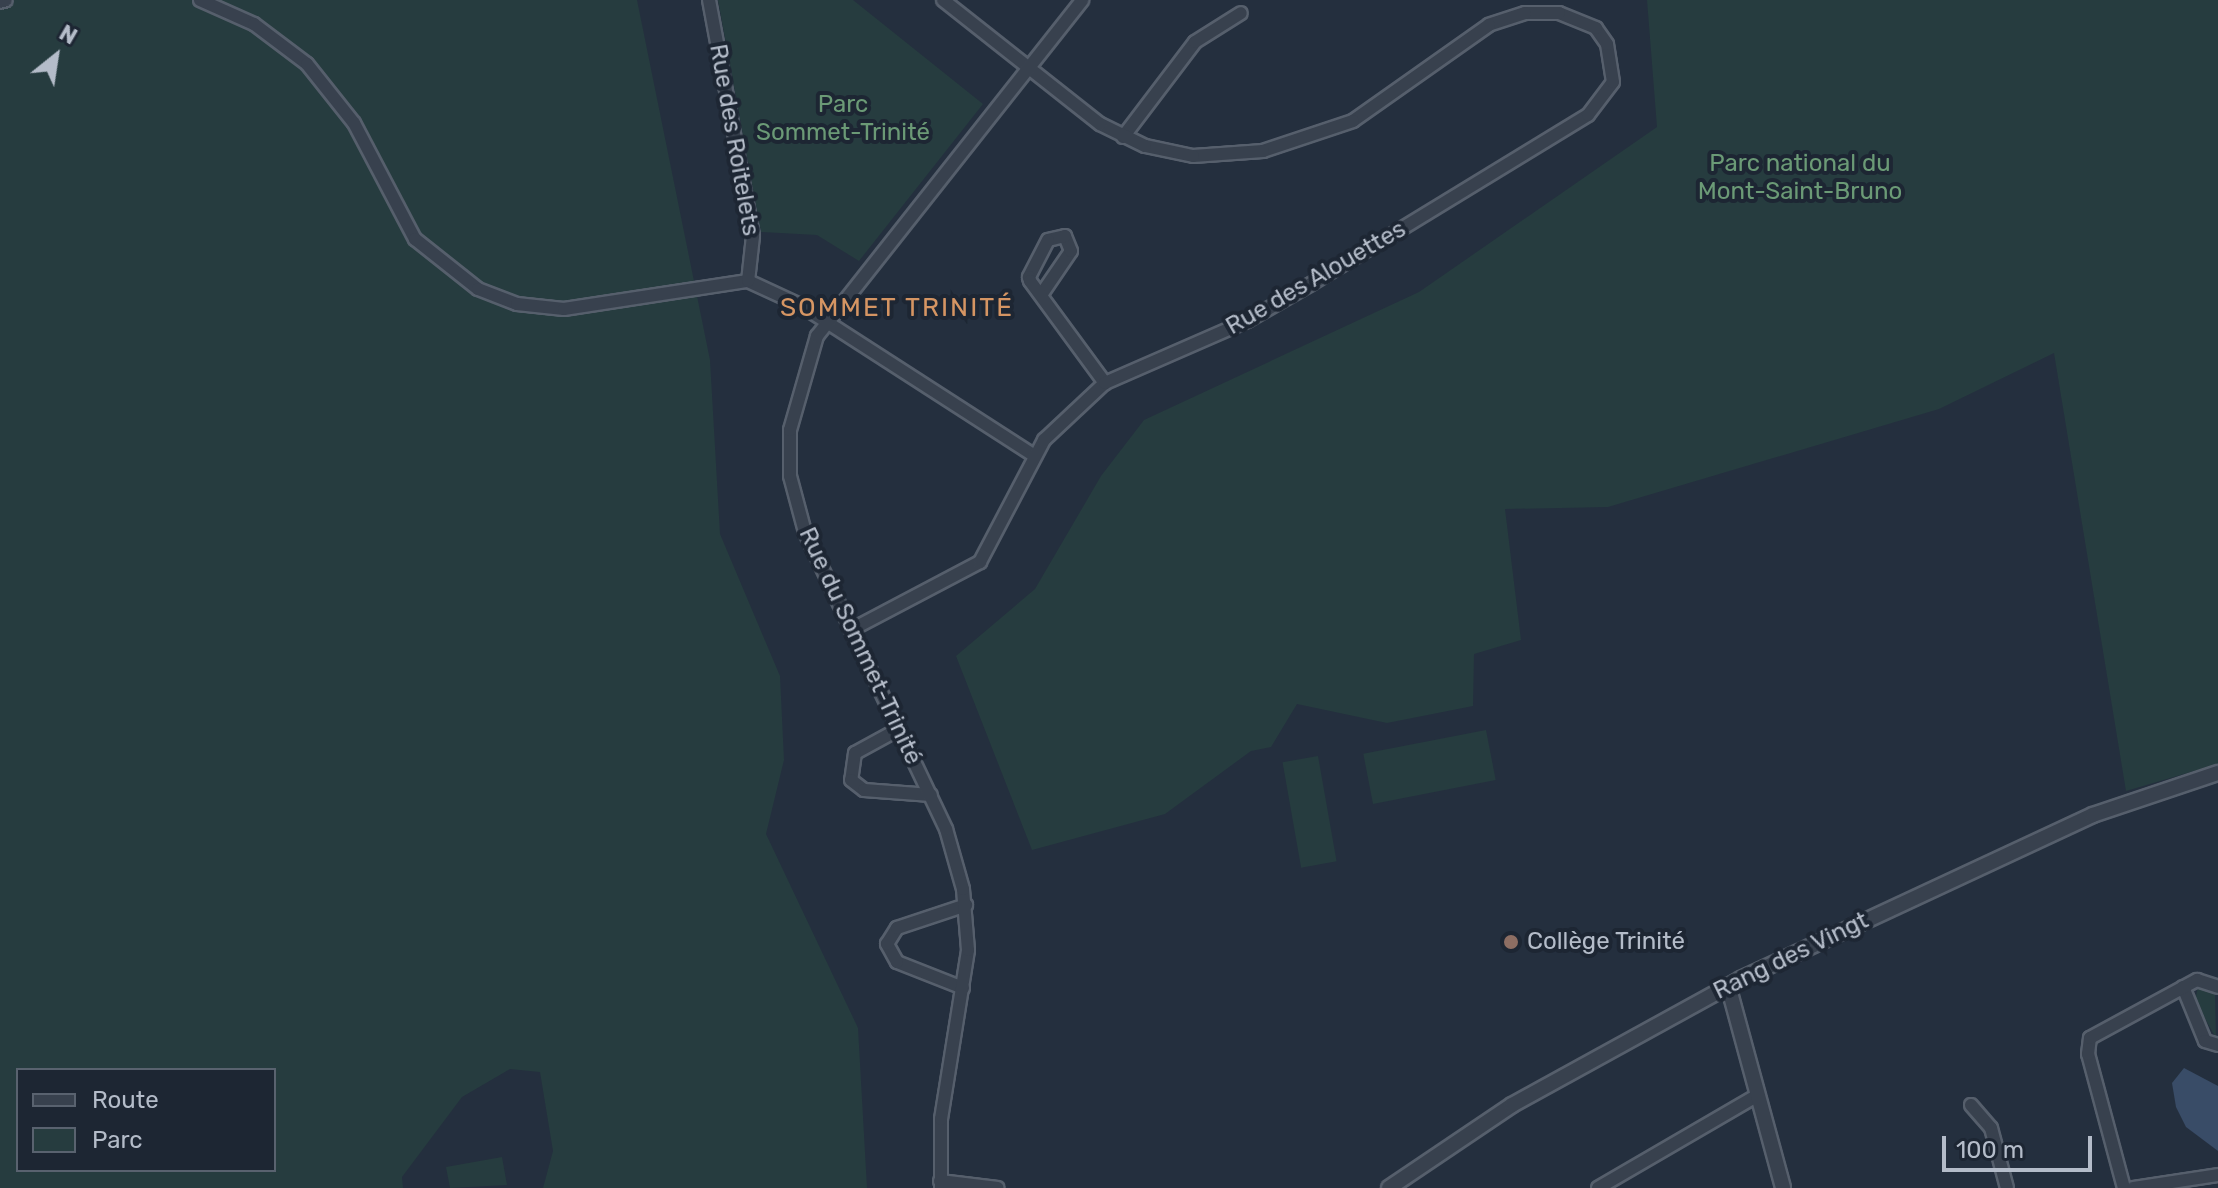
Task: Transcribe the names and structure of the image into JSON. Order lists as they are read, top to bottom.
{
  "streets": {
    "street": [
      "Rue des Roitelets",
      "Rue des Alouettes",
      "Rue du Sommet-Trinité",
      "Rang des Vingt"
    ]
  },
  "crossings": [
    ["Rue des Alouettes", "Rue du Sommet-Trinité"]
  ],
  "districts": ["SOMMET TRINITÉ"],
  "parks": ["Parc Sommet-Trinité", "Parc national du Mont-Saint-Bruno"],
  "places": ["Collège Trinité"],
  "legend": ["Route", "Parc"],
  "scale_bar": "100 m",
  "north": "top right"
}
